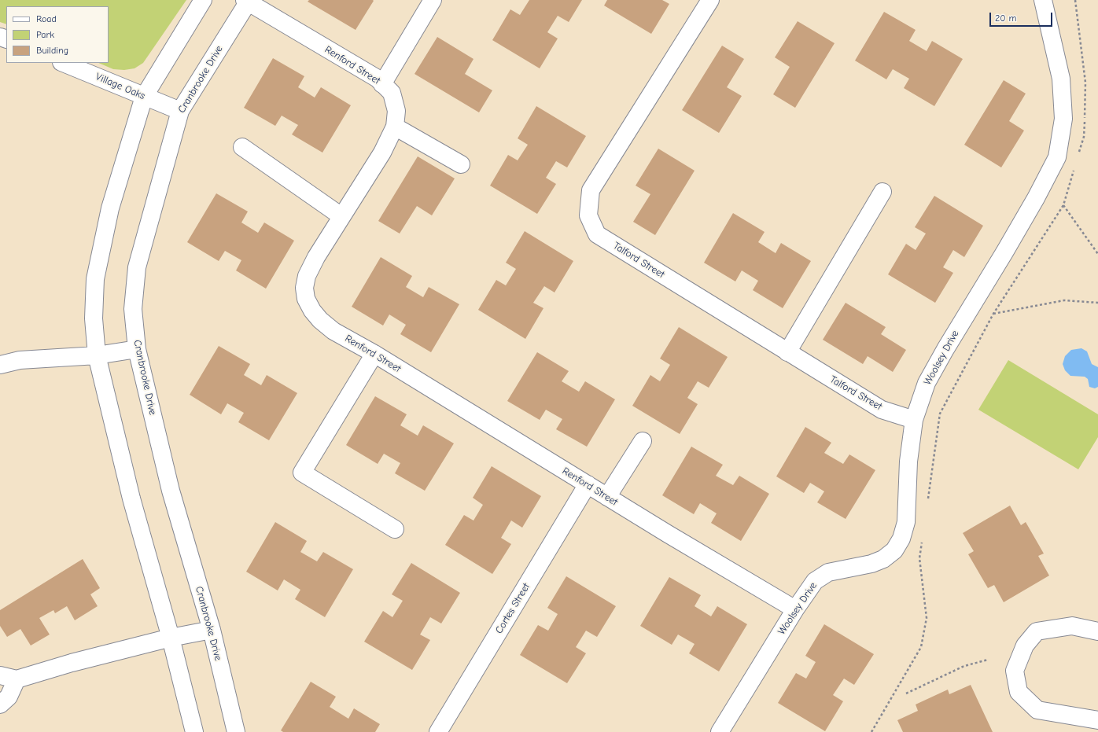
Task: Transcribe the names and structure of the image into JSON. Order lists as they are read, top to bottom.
{
  "streets": {
    "street": [
      "Renford Street",
      "Cranbrooke Drive",
      "Village Oaks",
      "Talford Street",
      "Woolsey Drive",
      "Cortes Street"
    ]
  },
  "crossings": [
    ["Renford Street", "Cranbrooke Drive"],
    ["Renford Street", "Woolsey Drive"],
    ["Renford Street", "Cortes Street"],
    ["Cranbrooke Drive", "Village Oaks"],
    ["Talford Street", "Woolsey Drive"]
  ],
  "legend": ["Road", "Park", "Building"],
  "scale_bar": "20 m"
}
